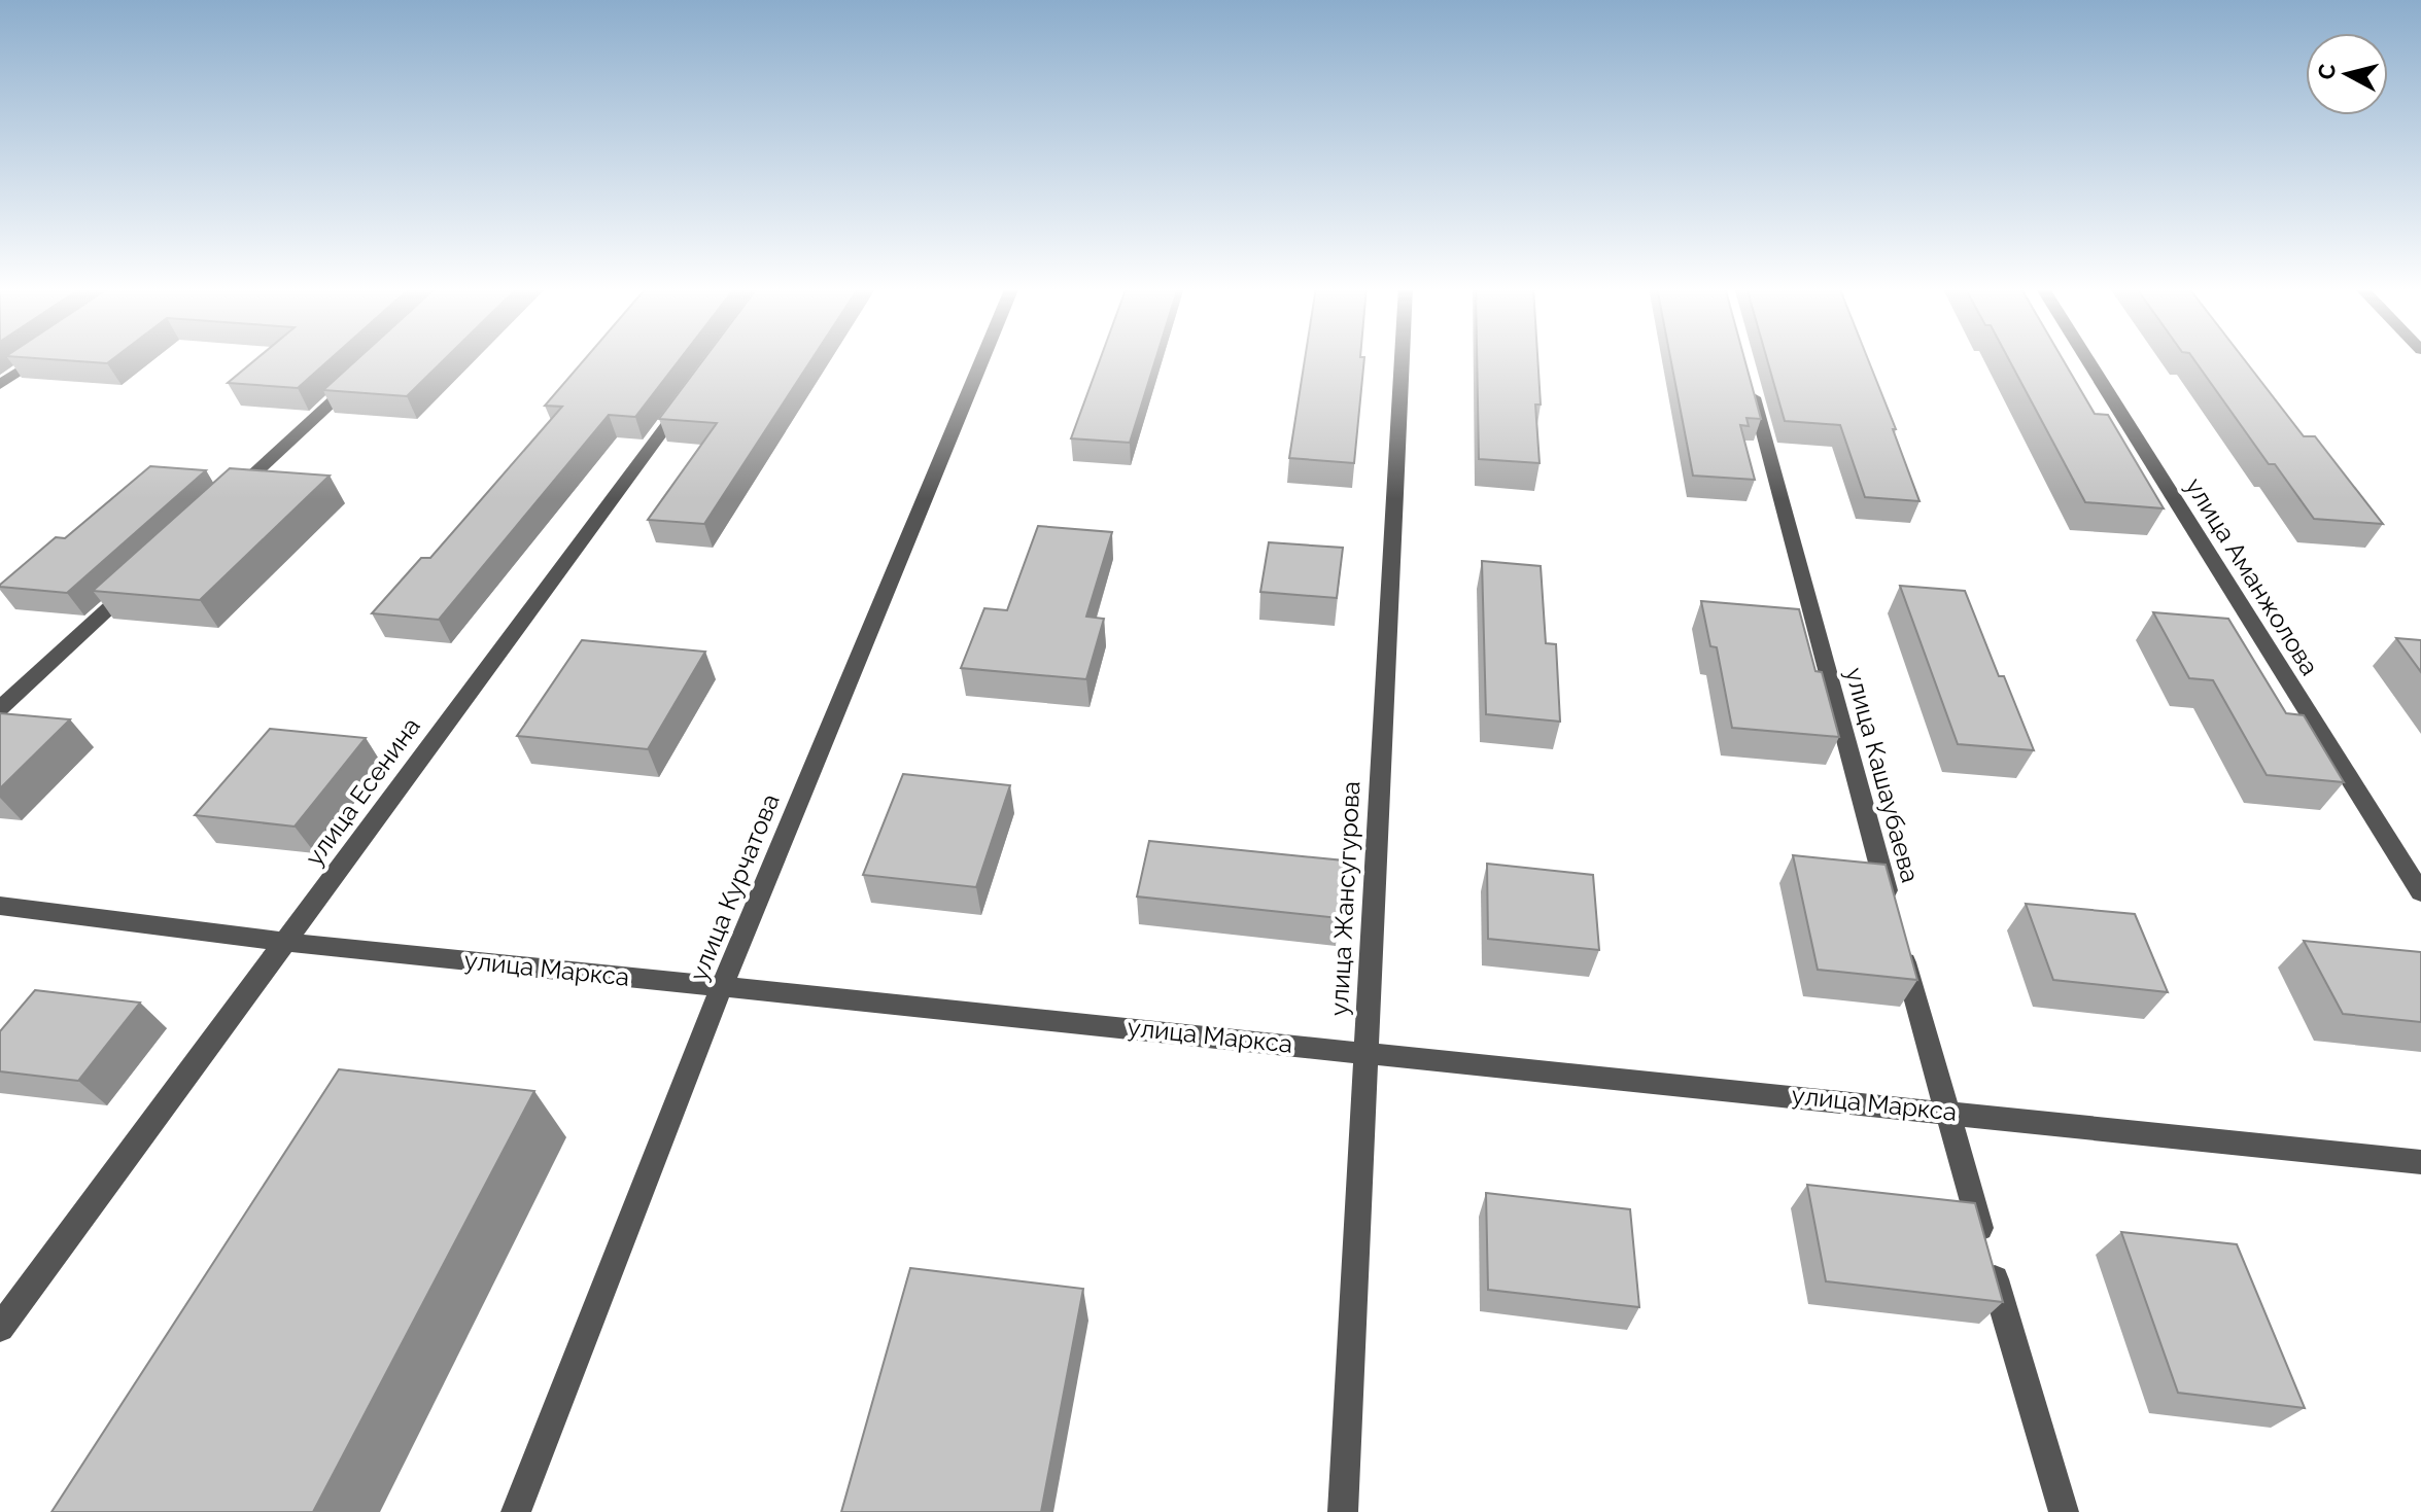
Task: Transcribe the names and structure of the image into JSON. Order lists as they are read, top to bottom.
{
  "streets": {
    "street": [
      "улица Аманжолова",
      "улица Кашаубаева",
      "улица Есенина",
      "улица Курчатова",
      "улица Жансугурова",
      "улица Маркса"
    ]
  },
  "crossings": [
    ["улица Есенина", "улица Маркса"],
    ["улица Курчатова", "улица Маркса"],
    ["улица Жансугурова", "улица Маркса"]
  ],
  "north": "left"
}
